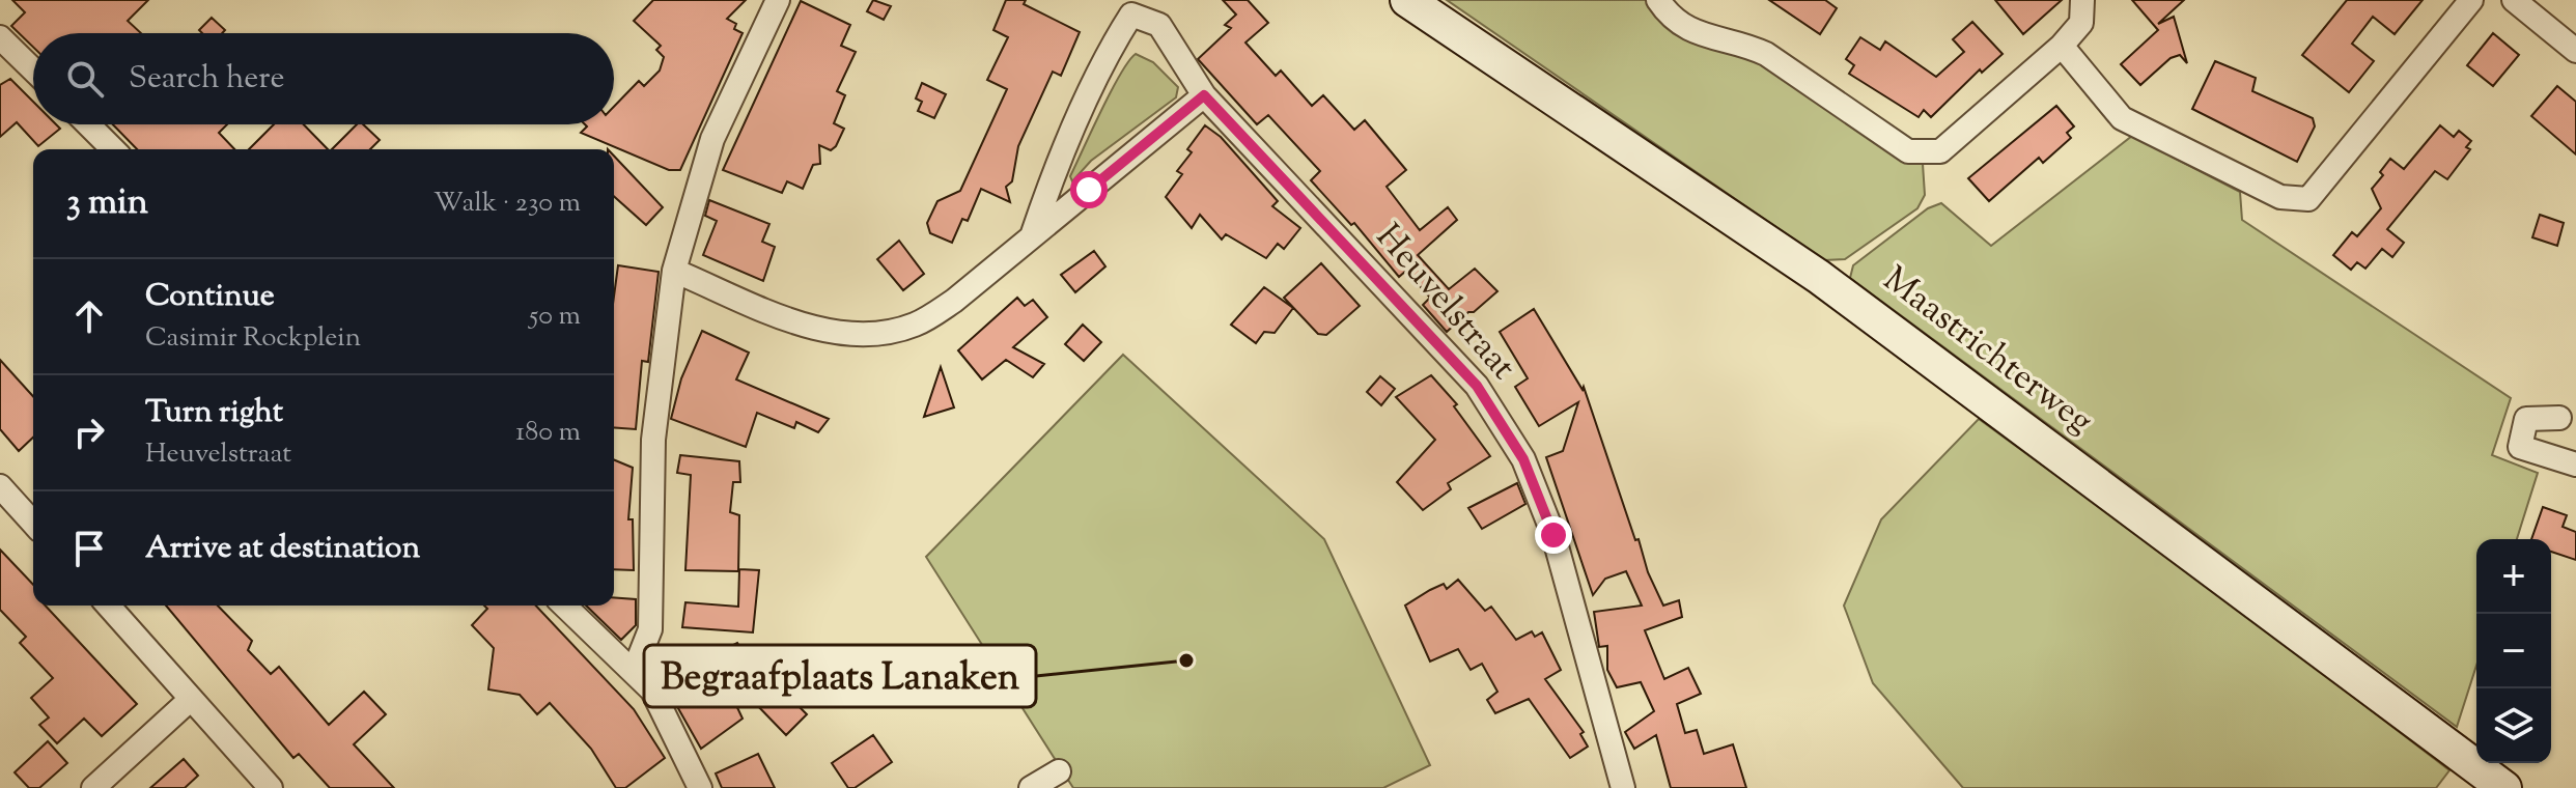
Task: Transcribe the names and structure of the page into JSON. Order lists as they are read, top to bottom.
{
  "streets": {
    "main road": ["Maastrichterweg"],
    "street": ["Heuvelstraat"]
  },
  "places": ["Begraafplaats Lanaken"],
  "page": {
    "search": "Search here",
    "heading": ["3 min", "Walk · 230 m"],
    "list": [
      ["Continue", "Casimir Rockplein", "50 m"],
      ["Turn right", "Heuvelstraat", "180 m"],
      "Arrive at destination"
    ],
    "map_buttons": ["+", "−"]
  }
}
